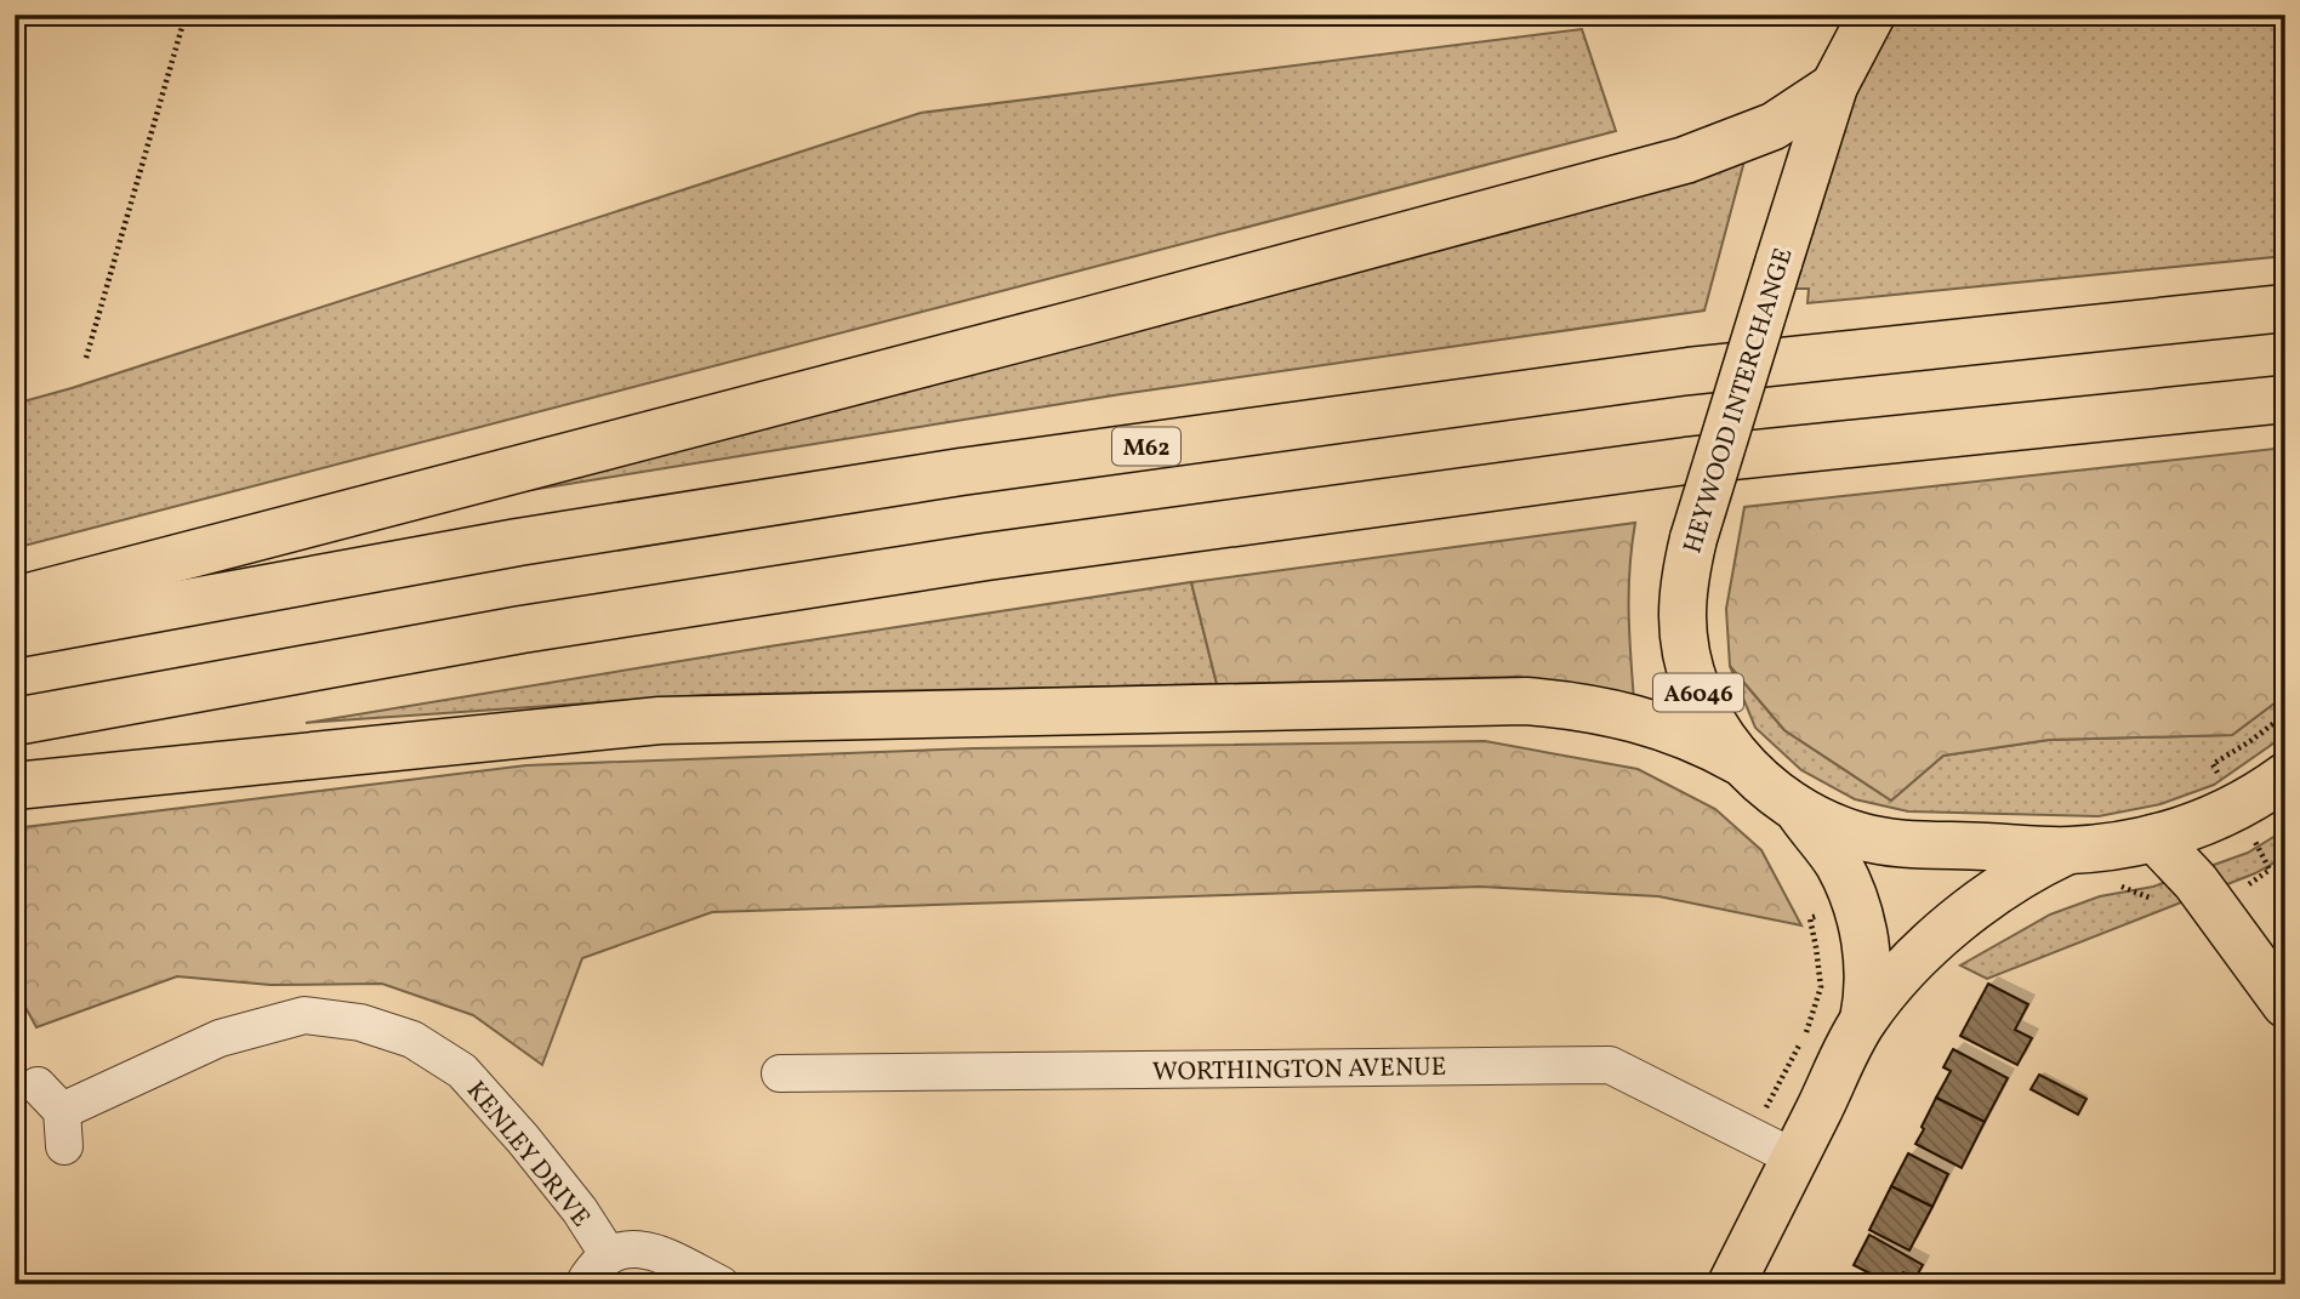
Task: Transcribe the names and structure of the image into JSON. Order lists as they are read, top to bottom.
{
  "streets": {
    "main road": ["HEYWOOD INTERCHANGE", "M62", "A6046"],
    "street": ["WORTHINGTON AVENUE", "KENLEY DRIVE"]
  },
  "crossings": [
    ["HEYWOOD INTERCHANGE", "A6046"],
    ["A6046", "WORTHINGTON AVENUE"]
  ]
}
